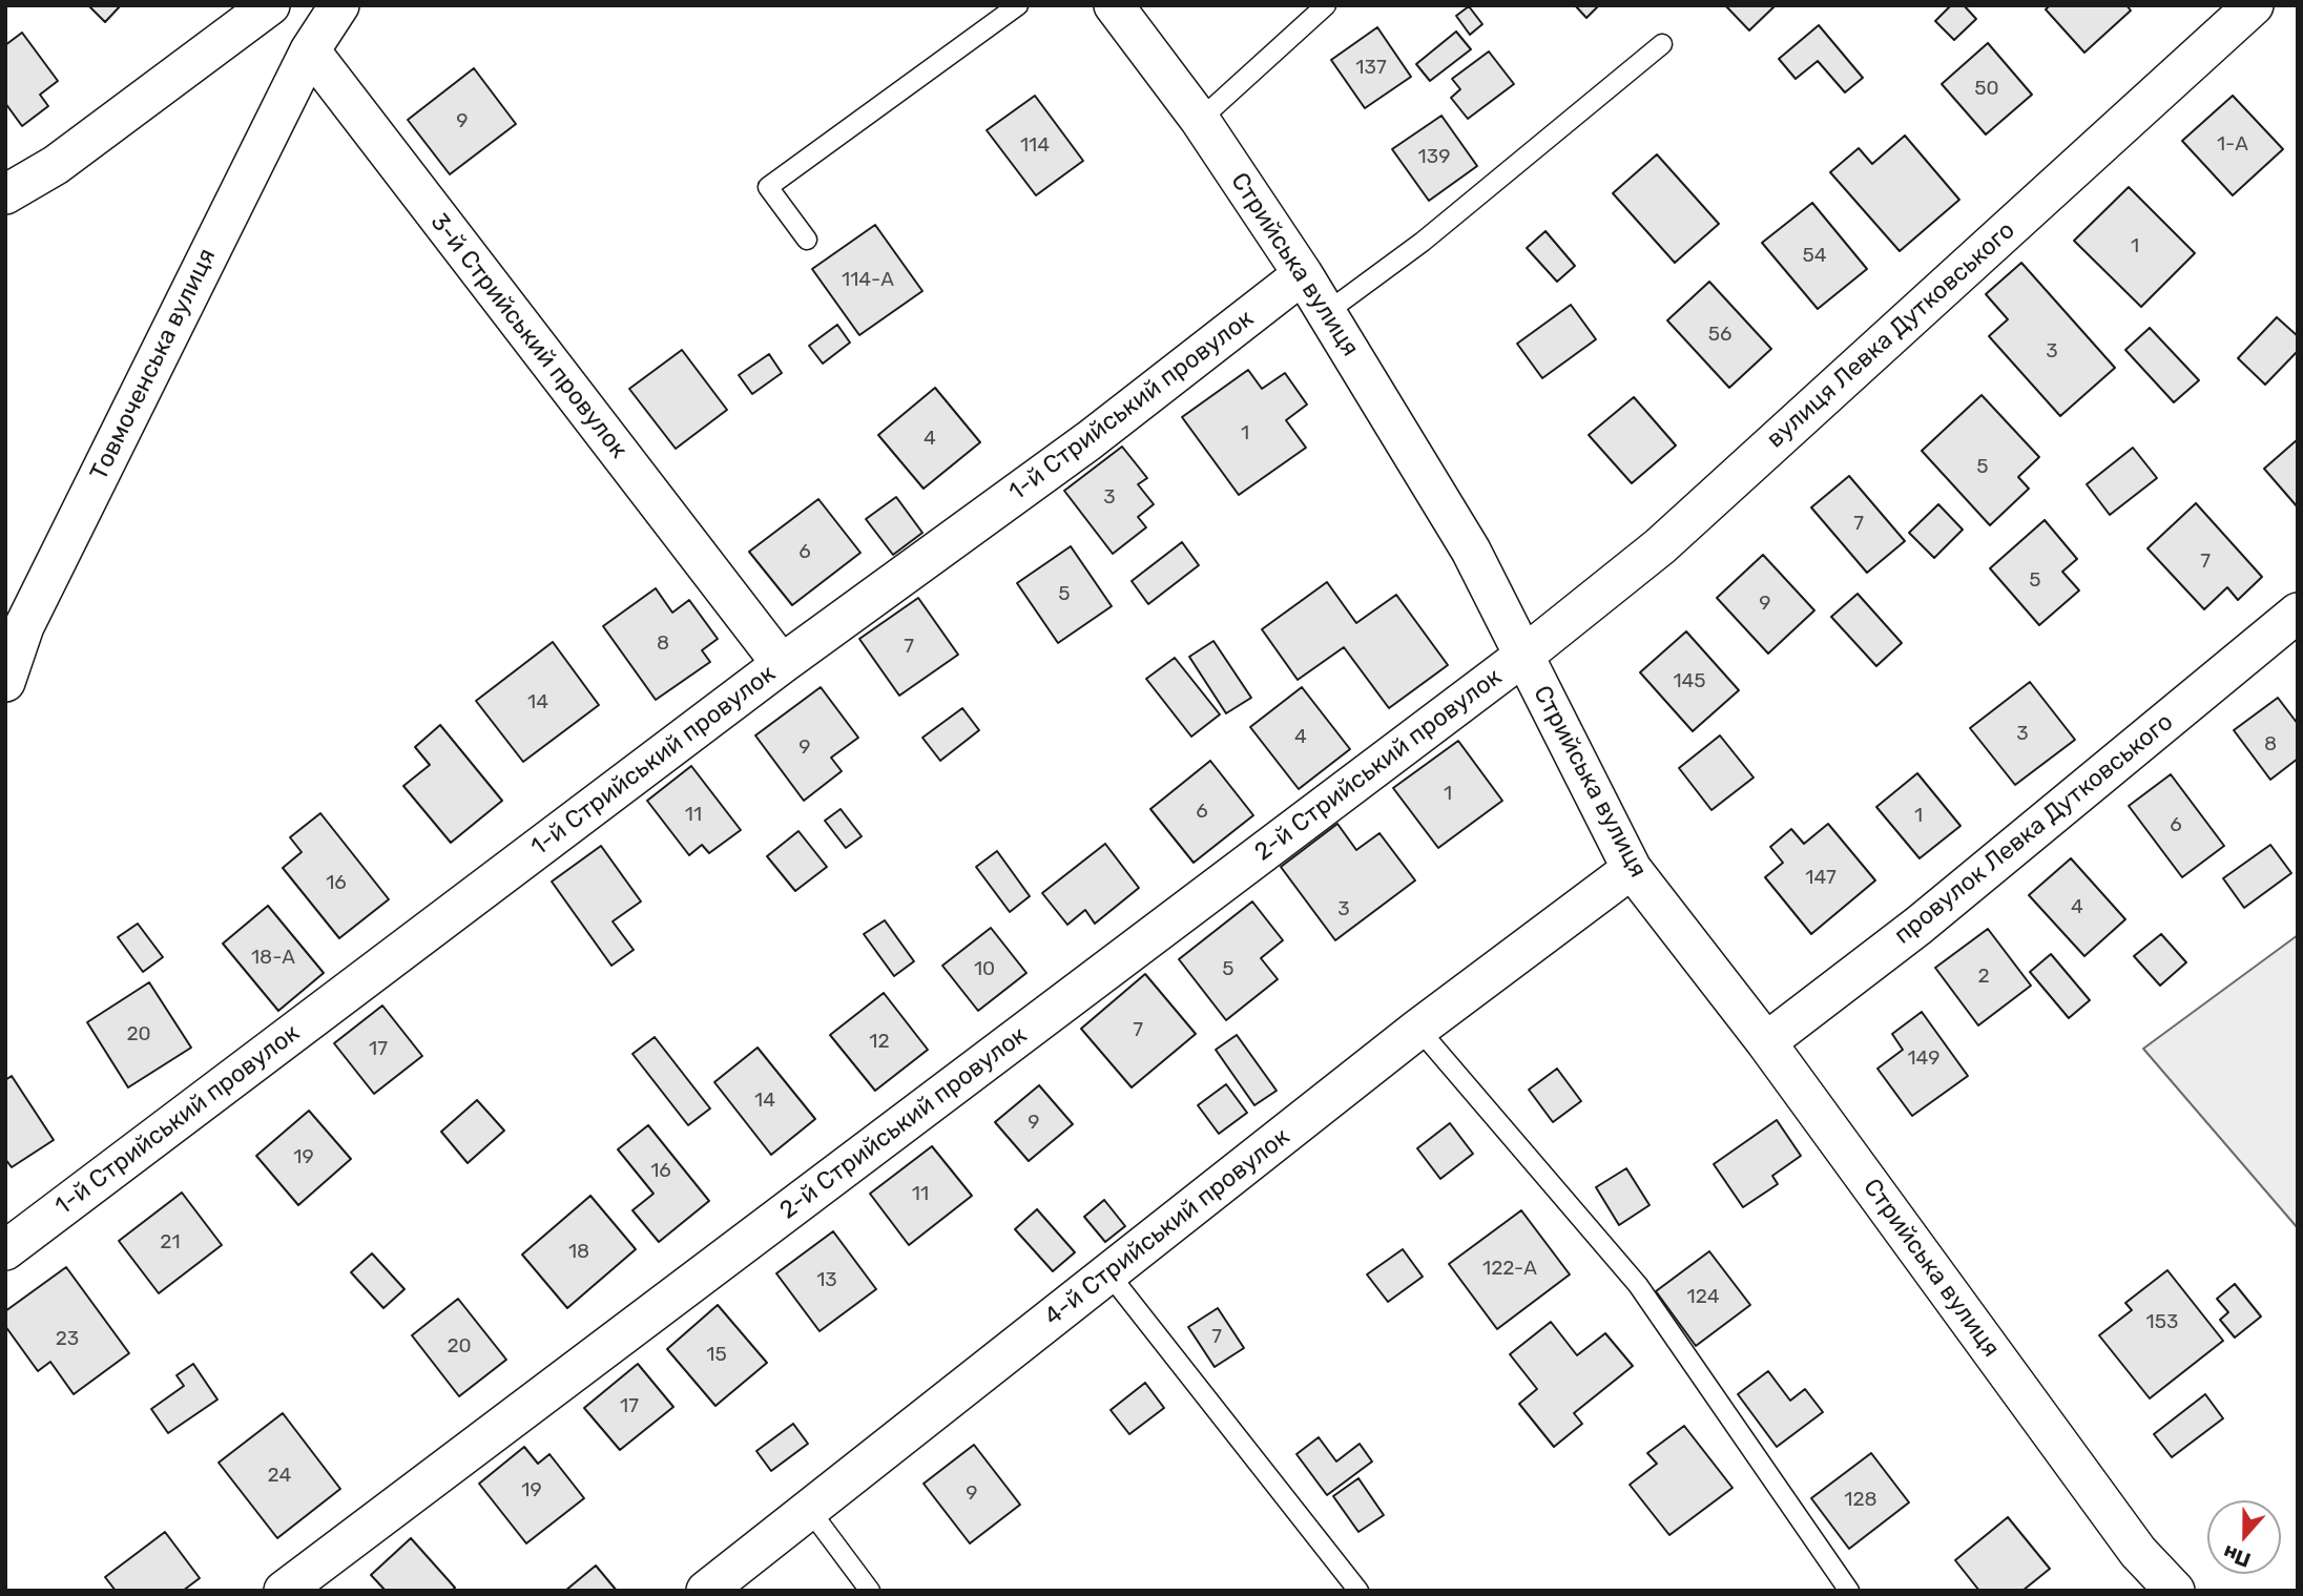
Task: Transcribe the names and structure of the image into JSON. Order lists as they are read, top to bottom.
{
  "streets": {
    "street": [
      "Стрийська вулиця",
      "вулиця Левка Дутковського",
      "3-й Стрийський провулок",
      "Товмоченська вулиця",
      "1-й Стрийський провулок",
      "2-й Стрийський провулок",
      "провулок Левка Дутковського",
      "4-й Стрийський провулок"
    ]
  },
  "crossings": [
    ["Стрийська вулиця", "вулиця Левка Дутковського"],
    ["Стрийська вулиця", "1-й Стрийський провулок"],
    ["Стрийська вулиця", "2-й Стрийський провулок"],
    ["Стрийська вулиця", "провулок Левка Дутковського"],
    ["Стрийська вулиця", "4-й Стрийський провулок"],
    ["вулиця Левка Дутковського", "2-й Стрийський провулок"],
    ["3-й Стрийський провулок", "Товмоченська вулиця"],
    ["3-й Стрийський провулок", "1-й Стрийський провулок"]
  ],
  "house_numbers": [
    "137",
    "50",
    "9",
    "1-А",
    "114",
    "139",
    "1",
    "54",
    "114-А",
    "56",
    "3",
    "1",
    "4",
    "5",
    "3",
    "7",
    "6",
    "7",
    "5",
    "5",
    "9",
    "8",
    "7",
    "145",
    "14",
    "3",
    "4",
    "8",
    "9",
    "1",
    "6",
    "11",
    "1",
    "6",
    "147",
    "16",
    "4",
    "3",
    "18-А",
    "10",
    "5",
    "2",
    "7",
    "20",
    "12",
    "17",
    "149",
    "14",
    "9",
    "19",
    "16",
    "11",
    "21",
    "18",
    "122-А",
    "13",
    "124",
    "153",
    "7",
    "23",
    "20",
    "15",
    "17",
    "24",
    "19",
    "9",
    "128"
  ],
  "north": "bottom"
}
